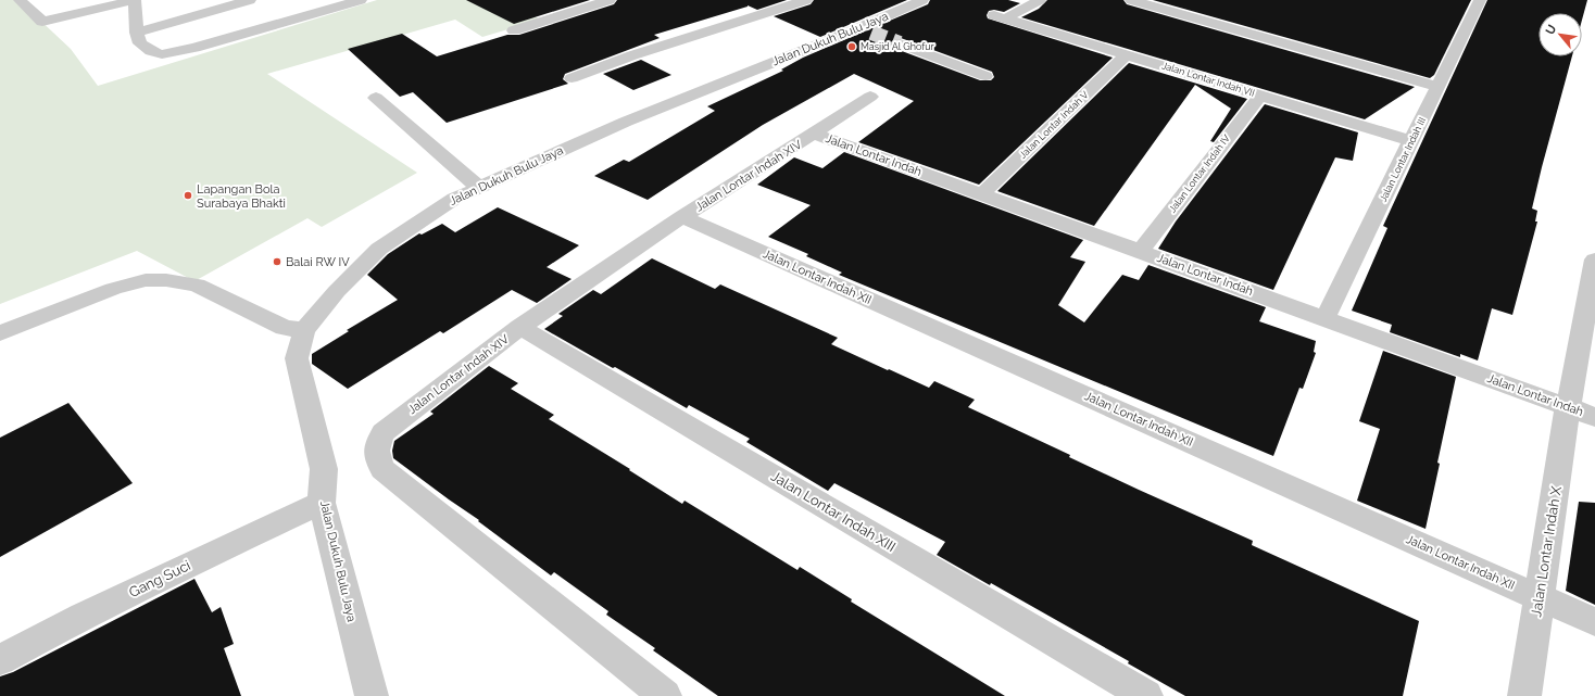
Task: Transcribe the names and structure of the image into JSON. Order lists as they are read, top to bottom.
{
  "streets": {
    "street": [
      "Jalan Dukuh Bulu Jaya",
      "Jalan Lontar Indah VII",
      "Jalan Lontar Indah V",
      "Jalan Lontar Indah",
      "Jalan Lontar Indah III",
      "Jalan Lontar Indah IV",
      "Jalan Lontar Indah XIV",
      "Jalan Lontar Indah XII",
      "Jalan Lontar Indah XIII",
      "Jalan Lontar Indah X",
      "Gang Suci"
    ]
  },
  "crossings": [
    ["Jalan Dukuh Bulu Jaya", "Gang Suci"],
    ["Jalan Lontar Indah VII", "Jalan Lontar Indah V"],
    ["Jalan Lontar Indah VII", "Jalan Lontar Indah III"],
    ["Jalan Lontar Indah VII", "Jalan Lontar Indah IV"],
    ["Jalan Lontar Indah V", "Jalan Lontar Indah"],
    ["Jalan Lontar Indah", "Jalan Lontar Indah III"],
    ["Jalan Lontar Indah", "Jalan Lontar Indah IV"],
    ["Jalan Lontar Indah", "Jalan Lontar Indah XIV"],
    ["Jalan Lontar Indah", "Jalan Lontar Indah X"],
    ["Jalan Lontar Indah XIV", "Jalan Lontar Indah XII"],
    ["Jalan Lontar Indah XIV", "Jalan Lontar Indah XIII"],
    ["Jalan Lontar Indah XII", "Jalan Lontar Indah X"]
  ],
  "places": ["Masjid Al Ghofur", "Lapangan Bola Surabaya Bhakti", "Balai RW IV"],
  "north": "top left"
}
